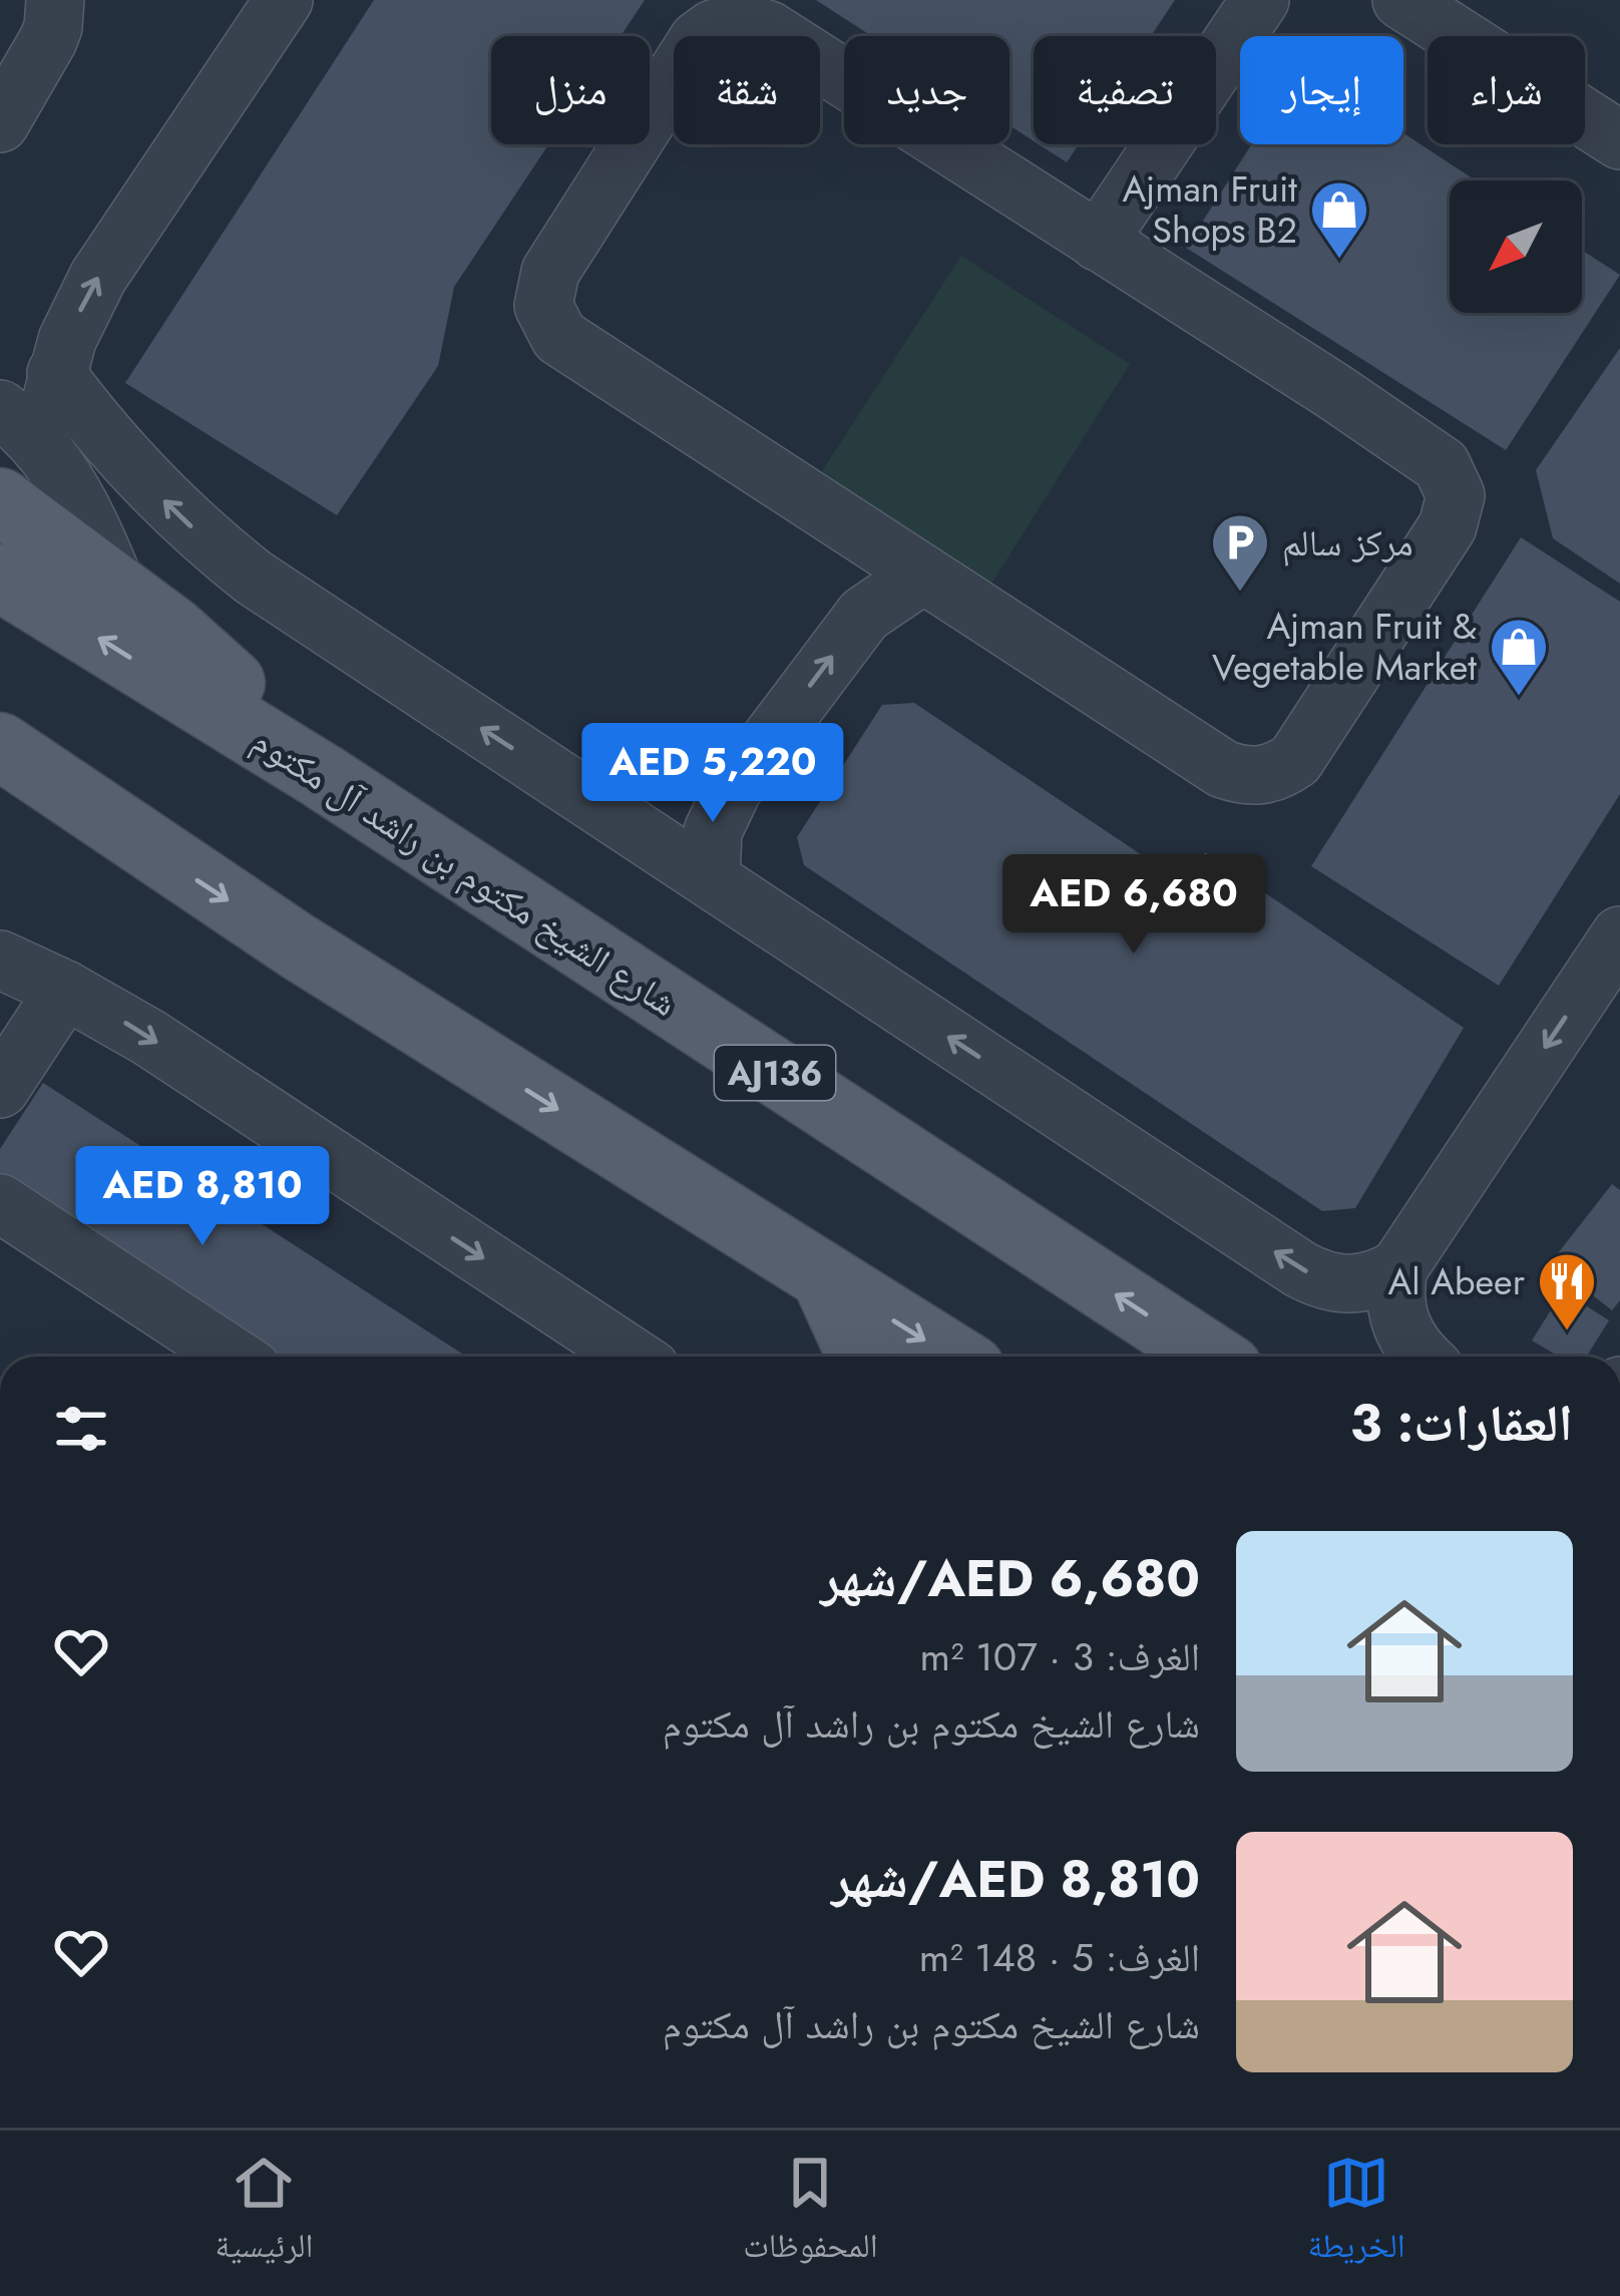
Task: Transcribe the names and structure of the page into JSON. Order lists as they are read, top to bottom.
{
  "streets": {
    "main road": ["شارع الشيخ مكتوم بن راشد آل مكتوم", "AJ136"]
  },
  "places": {
    "shop": ["Ajman Fruit Shops B2", "Ajman Fruit & Vegetable Market"],
    "parking": ["مركز سالم"],
    "restaurant": ["Al Abeer"]
  },
  "north": "bottom left",
  "page": {
    "chip": [
      "شراء",
      "إيجار",
      "تصفية",
      "جديد",
      "شقة",
      "منزل"
    ],
    "price": ["AED 5,220", "AED 6,680", "AED 8,810"],
    "heading": "العقارات: 3",
    "list": [
      {
        "name": "AED 6,680/شهر",
        "note": "الغرف: 3 · 107 m² · شارع الشيخ مكتوم بن راشد آل مكتوم"
      },
      {
        "name": "AED 8,810/شهر",
        "note": "الغرف: 5 · 148 m² · شارع الشيخ مكتوم بن راشد آل مكتوم"
      }
    ],
    "tabs": ["الخريطة", "المحفوظات", "الرئيسية"]
  }
}
